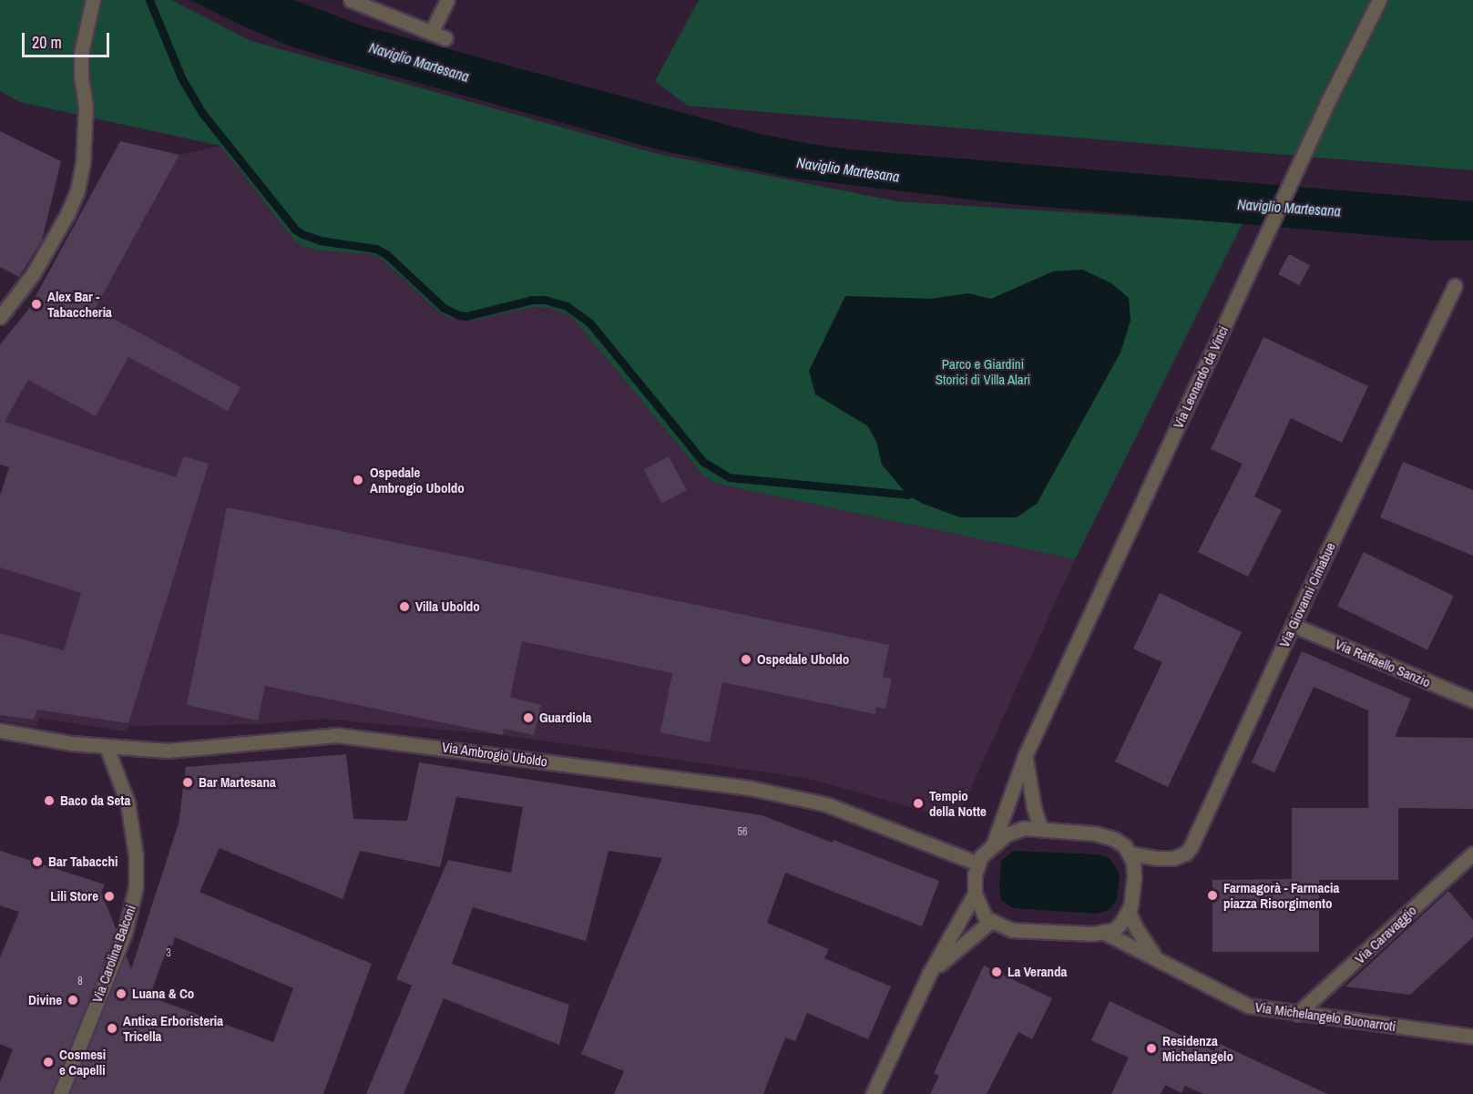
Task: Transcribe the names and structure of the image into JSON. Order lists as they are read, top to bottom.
{
  "streets": {
    "street": [
      "Via Leonardo da Vinci",
      "Via Giovanni Cimabue",
      "Via Raffaello Sanzio",
      "Via Ambrogio Uboldo",
      "Via Caravaggio",
      "Via Carolina Balconi",
      "Via Michelangelo Buonarroti"
    ]
  },
  "crossings": [
    ["Via Leonardo da Vinci", "Via Giovanni Cimabue"],
    ["Via Leonardo da Vinci", "Via Ambrogio Uboldo"],
    ["Via Leonardo da Vinci", "Via Michelangelo Buonarroti"],
    ["Via Giovanni Cimabue", "Via Raffaello Sanzio"],
    ["Via Giovanni Cimabue", "Via Ambrogio Uboldo"],
    ["Via Giovanni Cimabue", "Via Michelangelo Buonarroti"],
    ["Via Ambrogio Uboldo", "Via Carolina Balconi"],
    ["Via Ambrogio Uboldo", "Via Michelangelo Buonarroti"],
    ["Via Caravaggio", "Via Michelangelo Buonarroti"]
  ],
  "water": ["Naviglio Martesana"],
  "parks": ["Parco e Giardini Storici di Villa Alari"],
  "places": [
    "Alex Bar - Tabaccheria",
    "Ospedale Ambrogio Uboldo",
    "Villa Uboldo",
    "Ospedale Uboldo",
    "Guardiola",
    "Bar Martesana",
    "Baco da Seta",
    "Tempio della Notte",
    "Bar Tabacchi",
    "Farmagorà - Farmacia piazza Risorgimento",
    "Lili Store",
    "La Veranda",
    "Luana & Co",
    "Divine",
    "Antica Erboristeria Tricella",
    "Residenza Michelangelo",
    "Cosmesi e Capelli"
  ],
  "house_numbers": ["56", "3", "8"],
  "scale_bar": "20 m"
}
